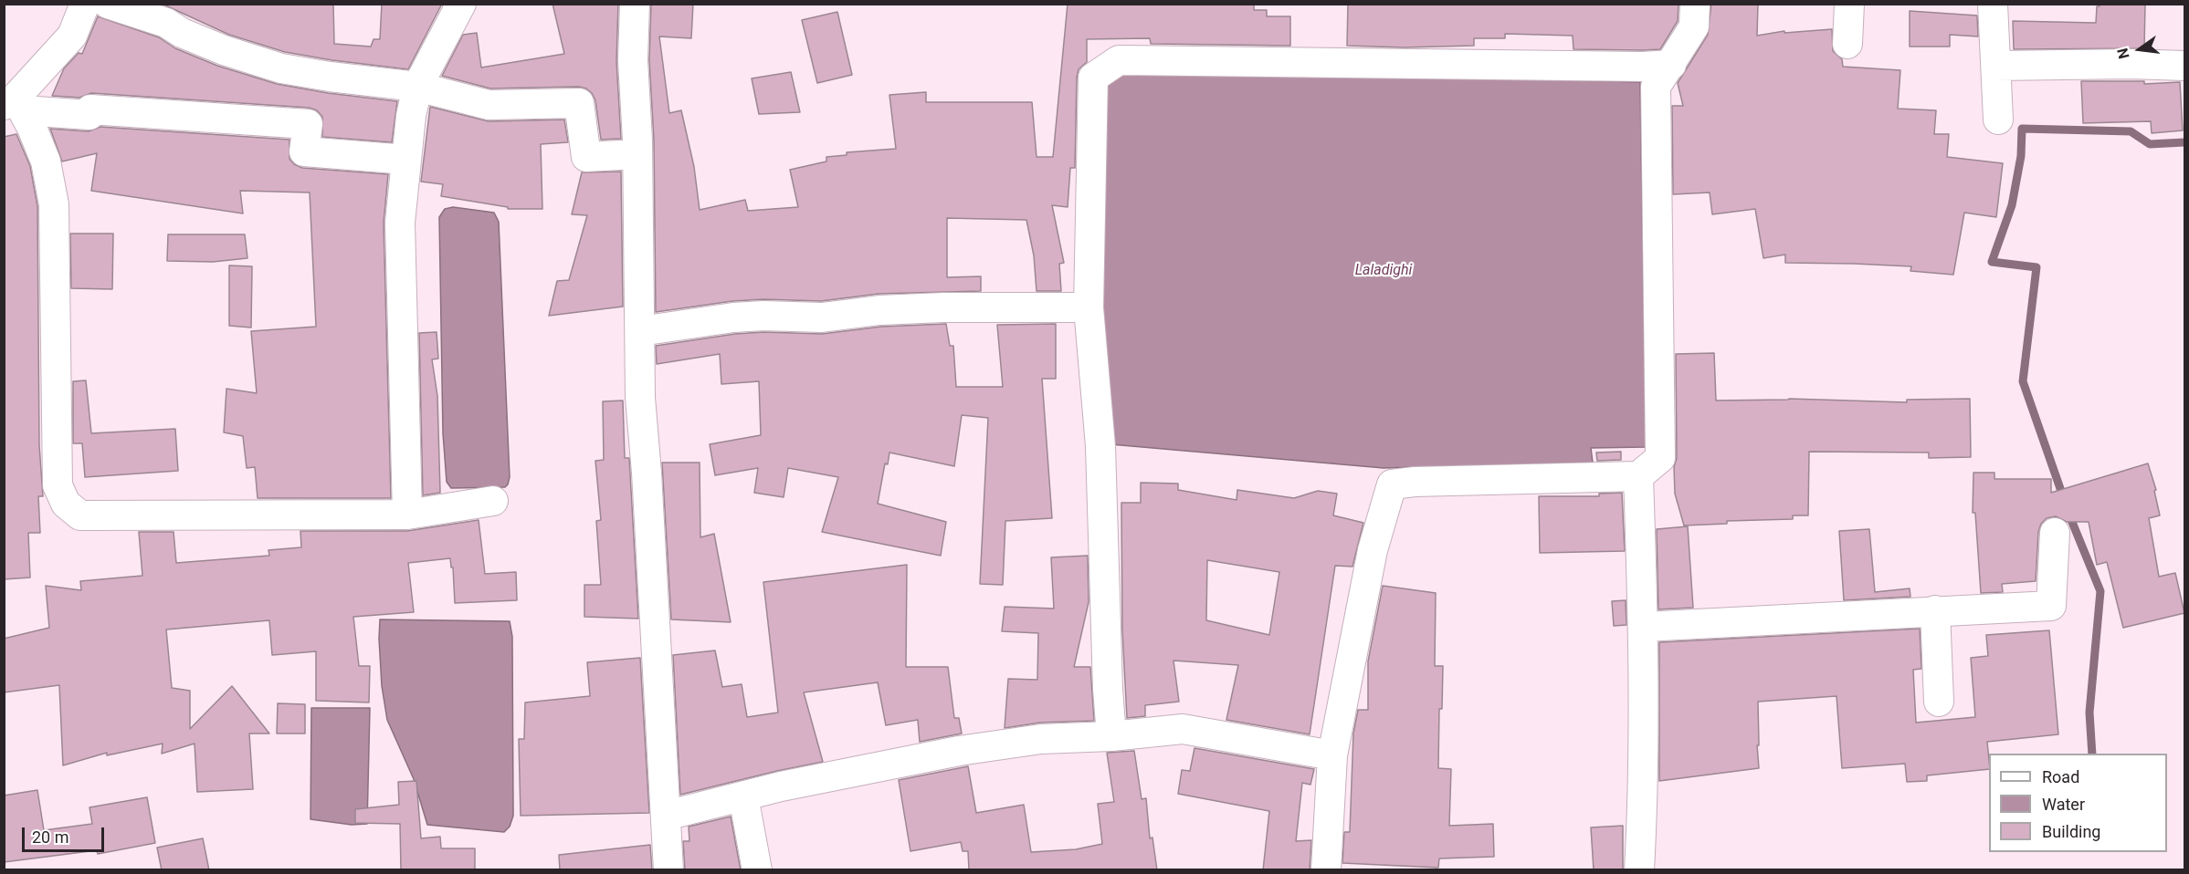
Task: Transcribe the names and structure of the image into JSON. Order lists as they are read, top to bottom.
{
  "water": ["Laladighi"],
  "legend": ["Road", "Water", "Building"],
  "scale_bar": "20 m",
  "north": "left"
}
